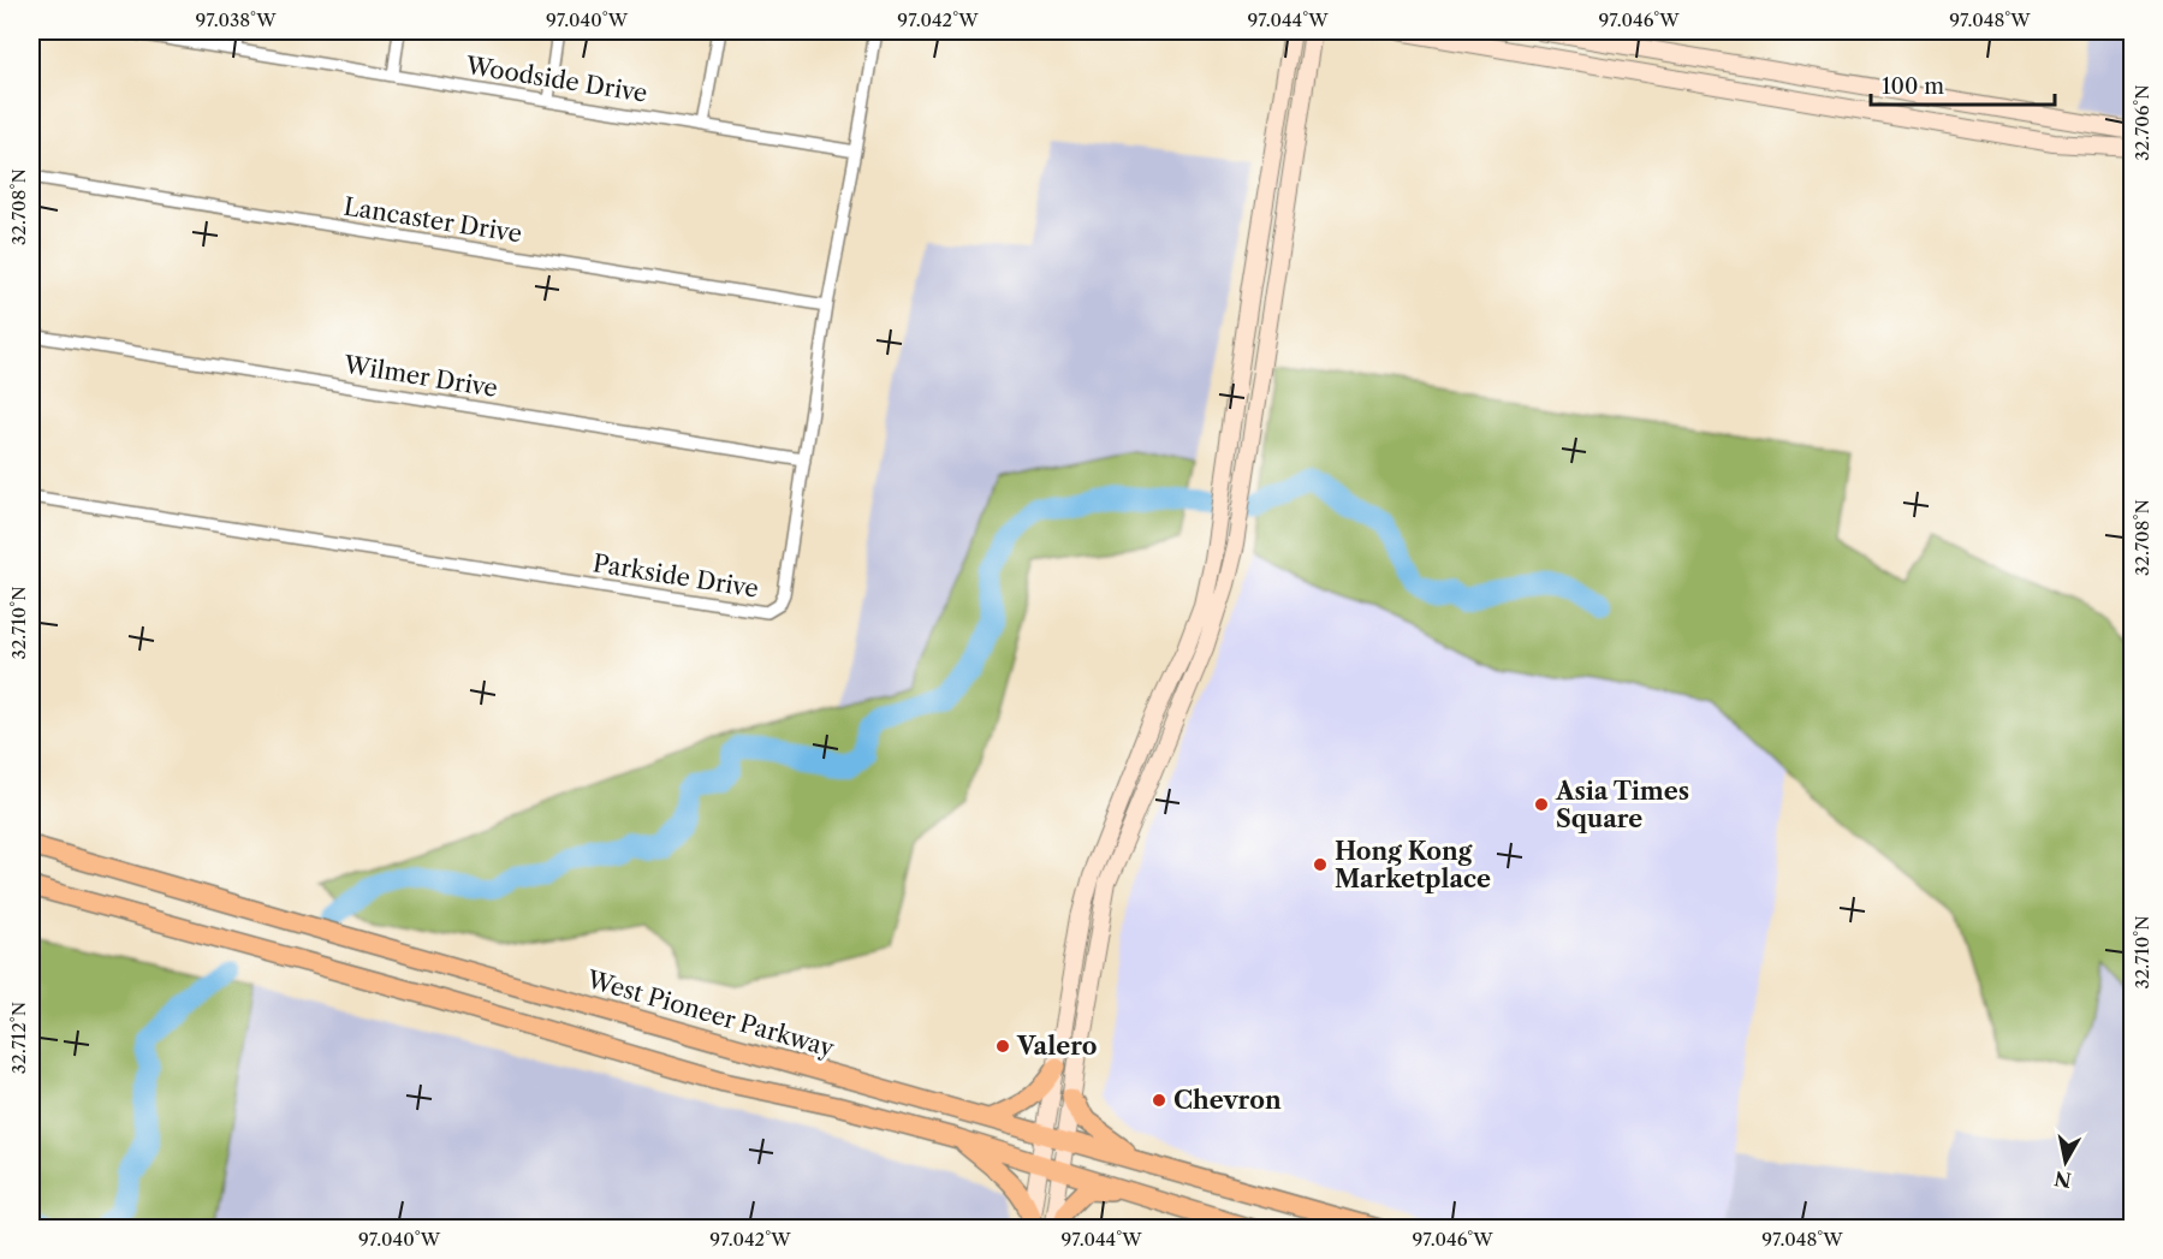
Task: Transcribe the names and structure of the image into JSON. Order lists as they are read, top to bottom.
{
  "streets": {
    "main road": ["West Pioneer Parkway"],
    "street": [
      "Woodside Drive",
      "Lancaster Drive",
      "Wilmer Drive",
      "Parkside Drive"
    ]
  },
  "crossings": [
    ["Woodside Drive", "Parkside Drive"],
    ["Lancaster Drive", "Parkside Drive"],
    ["Wilmer Drive", "Parkside Drive"]
  ],
  "places": [
    "Asia Times Square",
    "Hong Kong Marketplace",
    "Valero",
    "Chevron"
  ],
  "scale_bar": "100 m",
  "north": "bottom",
  "coordinates": [
    "97.038°W",
    "97.040°W",
    "97.042°W",
    "97.044°W",
    "97.046°W",
    "97.048°W",
    "32.706°N",
    "32.708°N",
    "32.710°N",
    "32.712°N"
  ]
}
